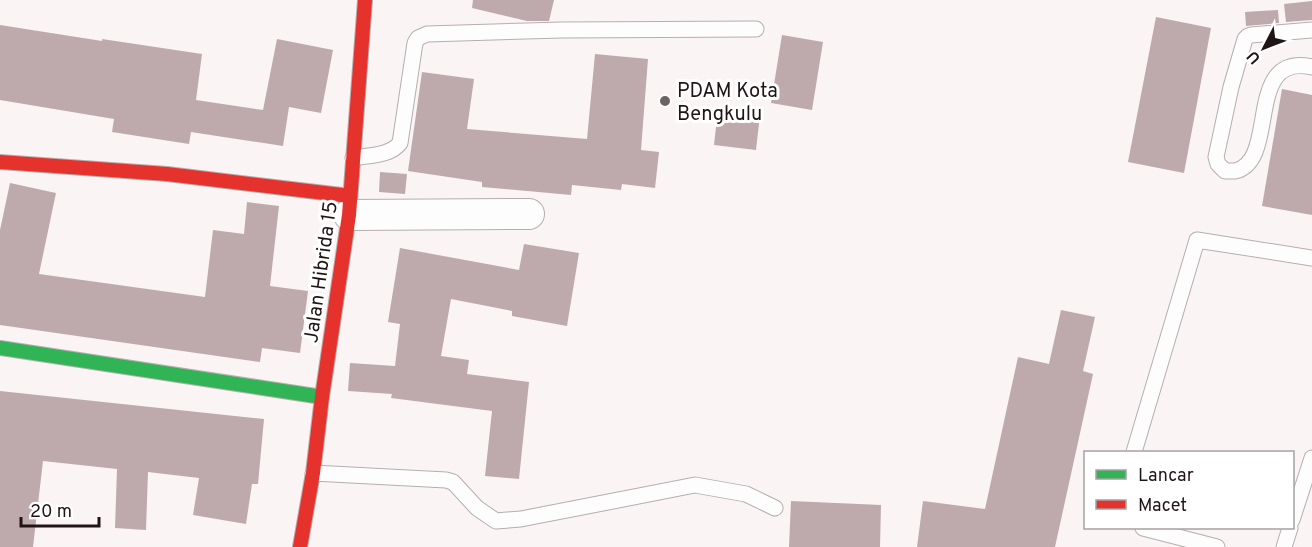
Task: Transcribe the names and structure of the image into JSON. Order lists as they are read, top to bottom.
{
  "streets": {
    "street": ["Jalan Hibrida 15"]
  },
  "places": ["PDAM Kota Bengkulu"],
  "legend": ["Lancar", "Macet"],
  "scale_bar": "20 m",
  "north": "bottom left"
}
